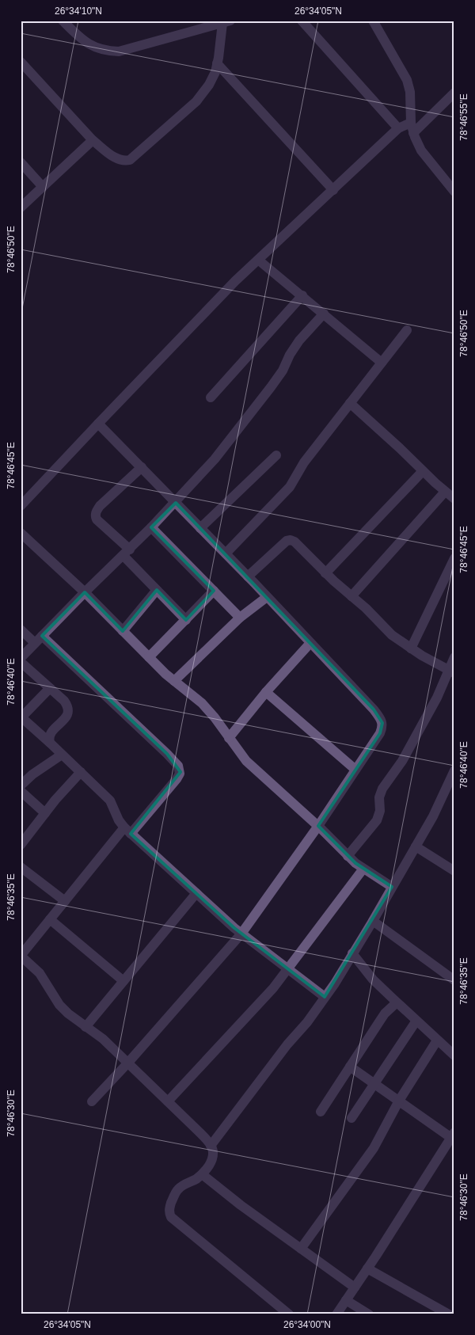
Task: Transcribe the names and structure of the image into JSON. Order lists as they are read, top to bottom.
{
  "coordinates": [
    "26°34'10\"N",
    "26°34'05\"N",
    "78°46'55\"E",
    "78°46'50\"E",
    "78°46'45\"E",
    "78°46'40\"E",
    "78°46'35\"E",
    "78°46'30\"E",
    "26°34'00\"N"
  ]
}
